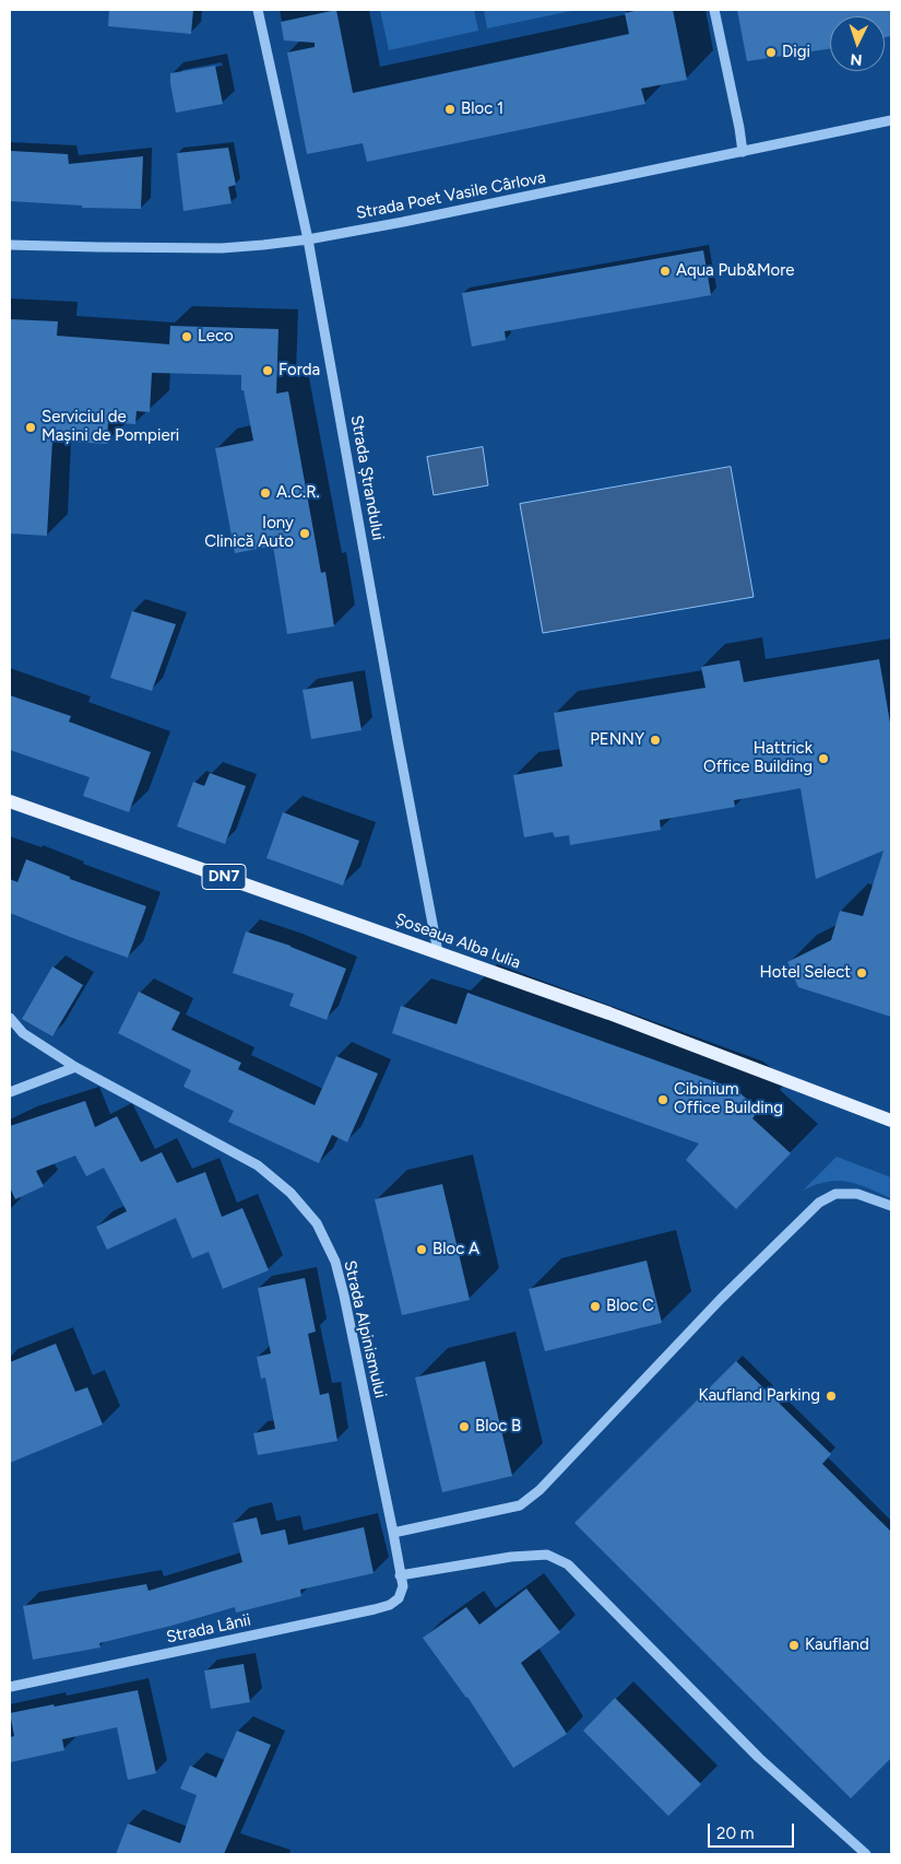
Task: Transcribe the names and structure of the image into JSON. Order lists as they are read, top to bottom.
{
  "streets": {
    "main road": ["DN7", "Șoseaua Alba Iulia"],
    "street": [
      "Strada Poet Vasile Cârlova",
      "Strada Ștrandului",
      "Strada Alpinismului",
      "Strada Lânii"
    ]
  },
  "crossings": [
    ["Strada Poet Vasile Cârlova", "Strada Ștrandului"],
    ["Strada Ștrandului", "Șoseaua Alba Iulia"],
    ["Strada Alpinismului", "Strada Lânii"]
  ],
  "places": [
    "Digi",
    "Bloc 1",
    "Aqua Pub&More",
    "Leco",
    "Forda",
    "Serviciul de Mașini de Pompieri",
    "A.C.R.",
    "Iony Clinică Auto",
    "PENNY",
    "Hattrick Office Building",
    "Hotel Select",
    "Cibinium Office Building",
    "Bloc A",
    "Bloc C",
    "Kaufland Parking",
    "Bloc B",
    "Kaufland"
  ],
  "scale_bar": "20 m",
  "north": "bottom"
}
